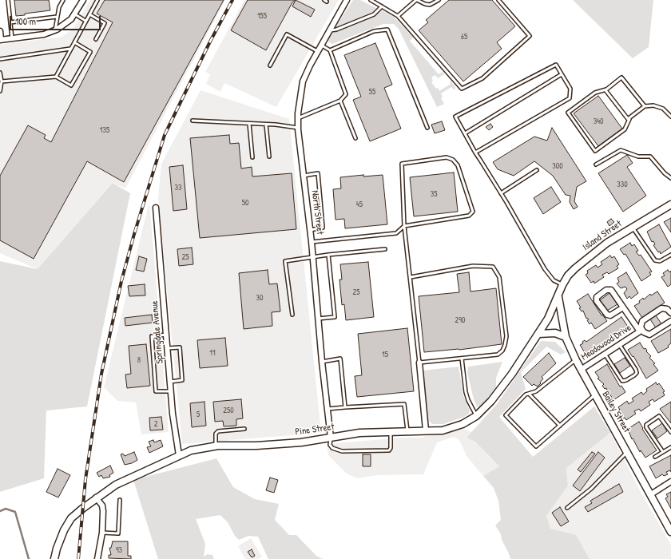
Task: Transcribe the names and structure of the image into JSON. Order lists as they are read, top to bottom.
{
  "streets": {
    "street": [
      "North Street",
      "Island Street",
      "Springdale Avenue",
      "Meadowood Drive",
      "Bailey Street",
      "Pine Street"
    ]
  },
  "crossings": [
    ["North Street", "Pine Street"],
    ["Island Street", "Bailey Street"],
    ["Island Street", "Pine Street"],
    ["Springdale Avenue", "Pine Street"],
    ["Meadowood Drive", "Bailey Street"],
    ["Bailey Street", "Pine Street"]
  ],
  "house_numbers": [
    "155",
    "65",
    "55",
    "340",
    "135",
    "300",
    "330",
    "33",
    "35",
    "50",
    "45",
    "25",
    "25",
    "30",
    "290",
    "11",
    "15",
    "8",
    "250",
    "5",
    "2",
    "93"
  ],
  "scale_bar": "100 m"
}
